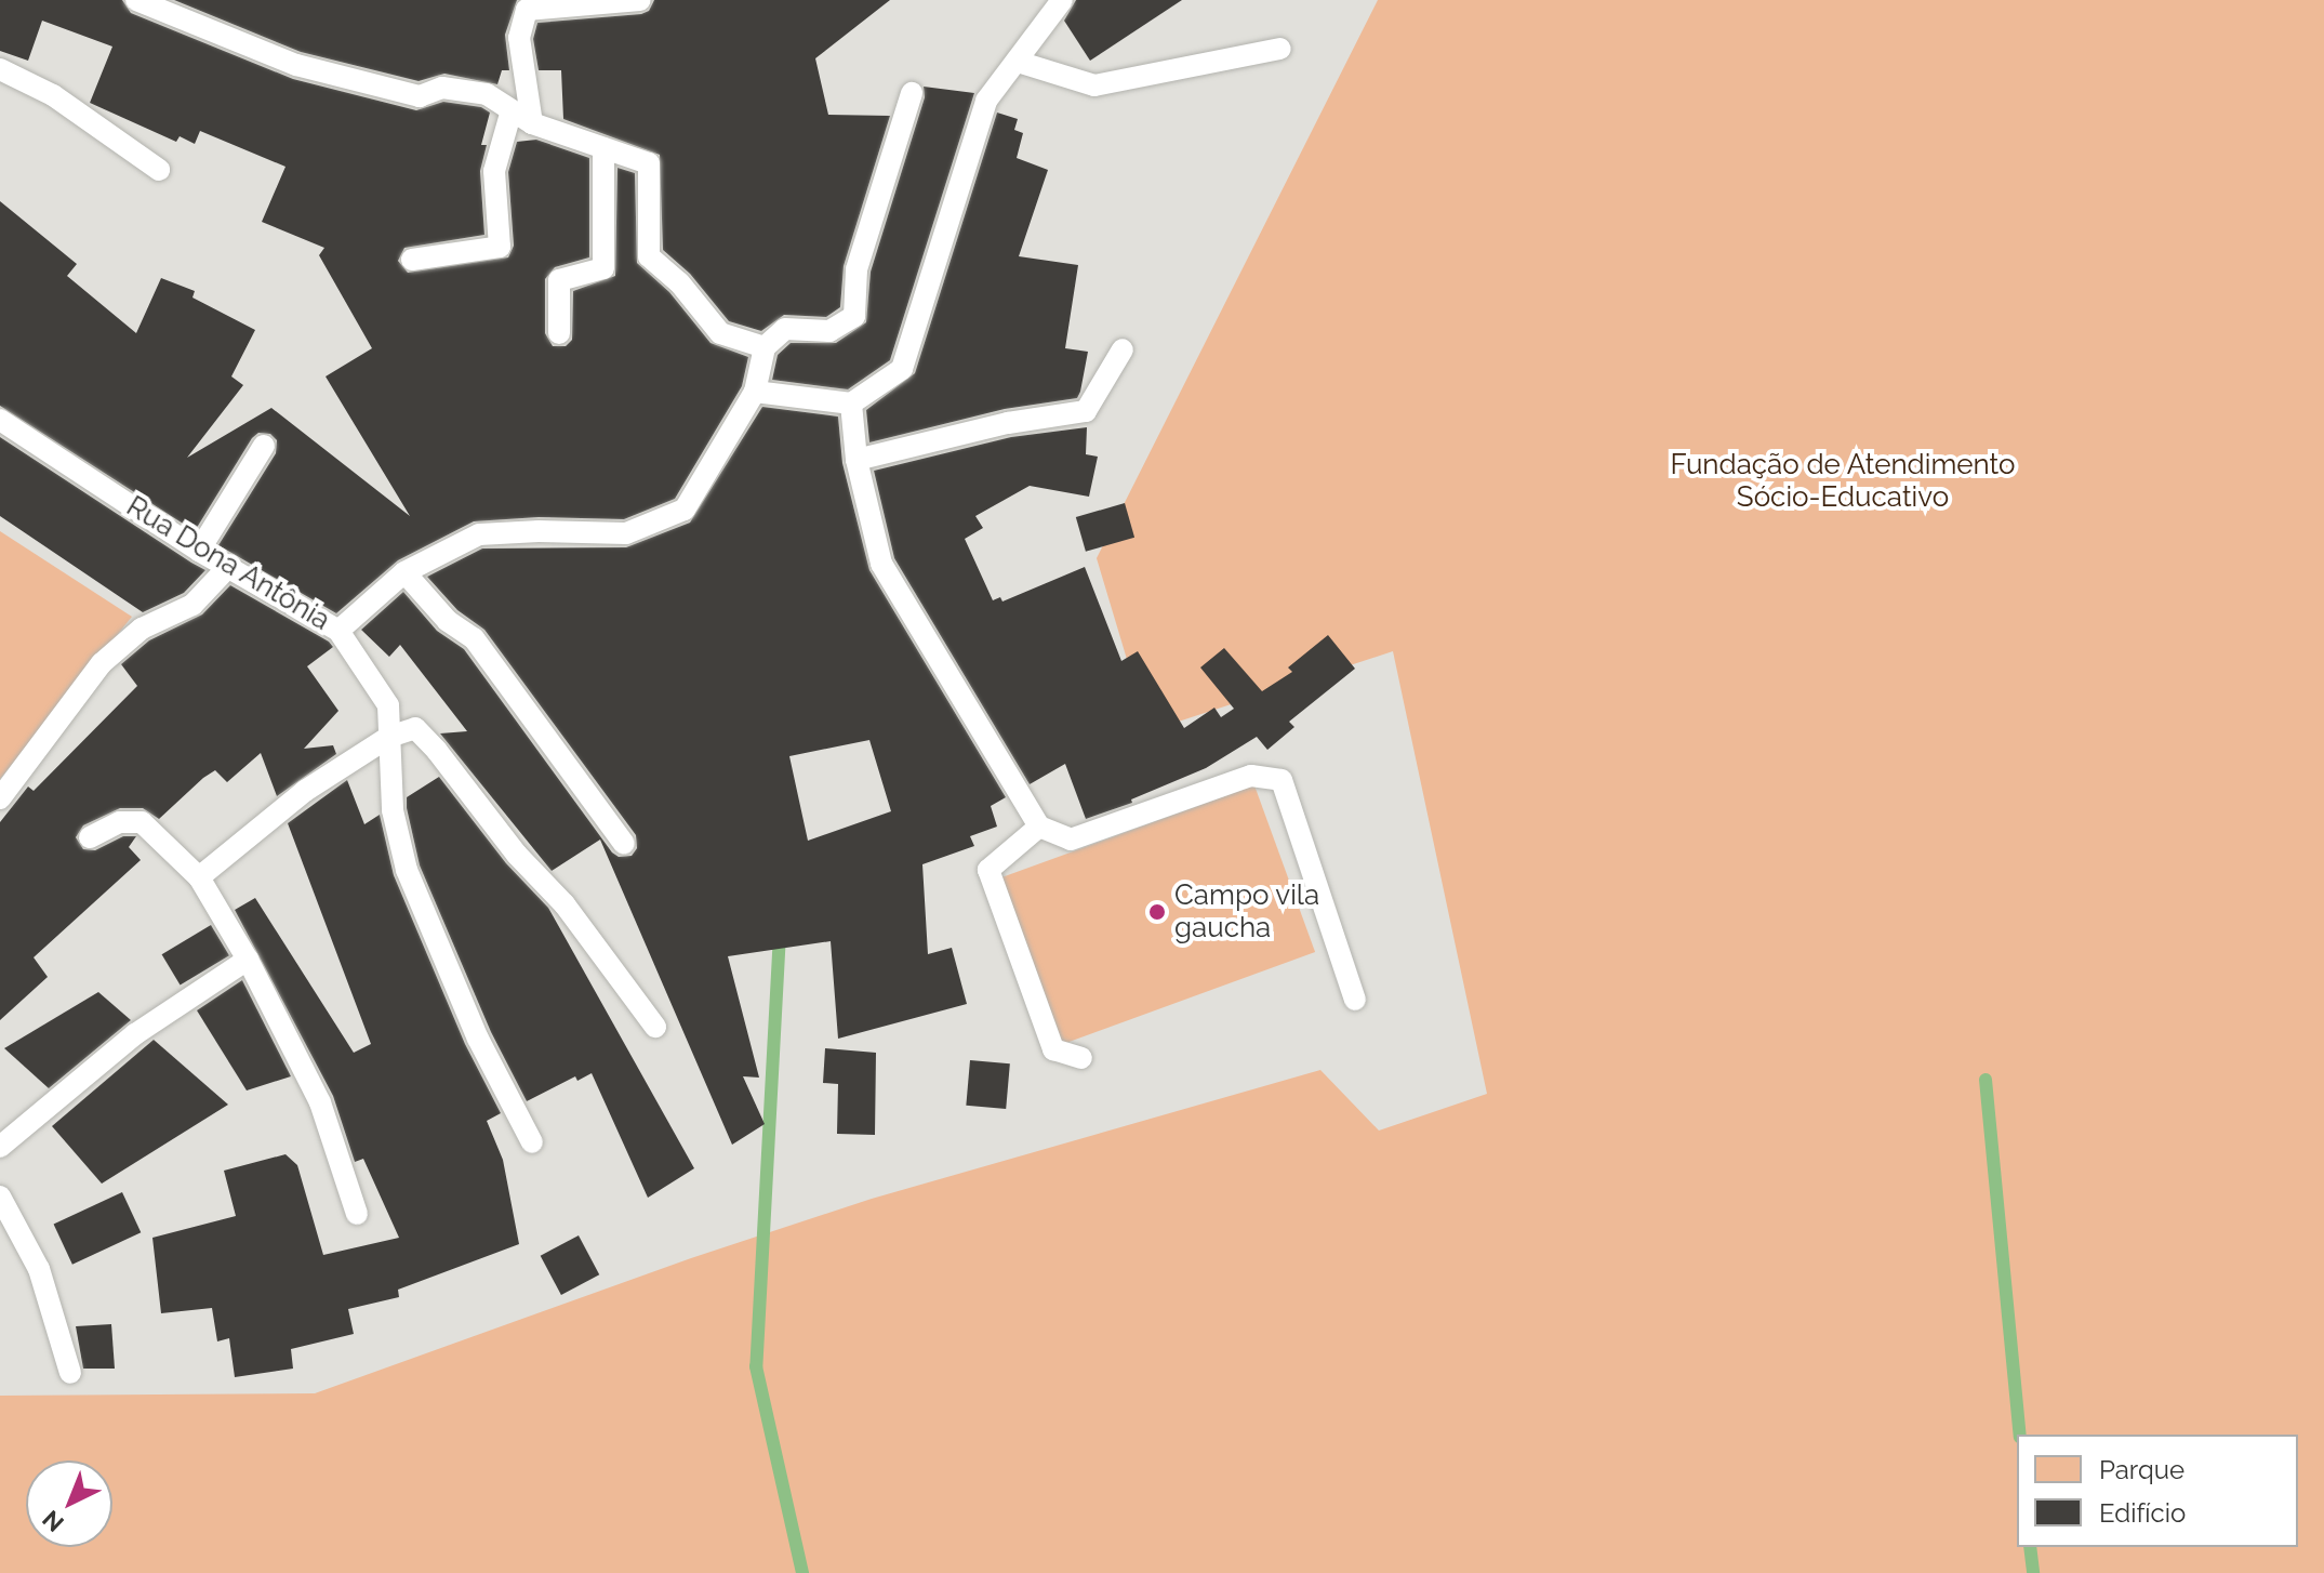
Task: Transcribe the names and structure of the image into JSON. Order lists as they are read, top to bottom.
{
  "streets": {
    "lane": ["Rua Dona Antônia"]
  },
  "parks": ["Fundação de Atendimento Sócio-Educativo"],
  "places": ["Campo vila gaucha"],
  "legend": ["Parque", "Edifício"],
  "north": "bottom left"
}
